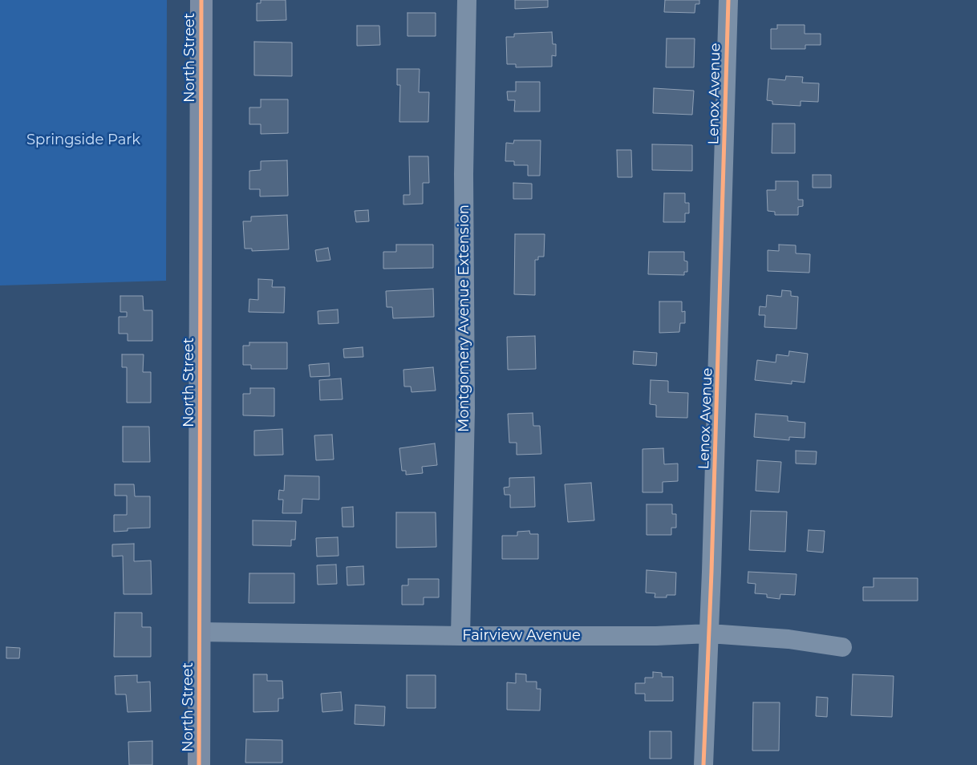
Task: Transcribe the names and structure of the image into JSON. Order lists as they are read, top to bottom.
{
  "streets": {
    "main road": ["North Street"],
    "street": ["Lenox Avenue", "Montgomery Avenue Extension", "Fairview Avenue"]
  },
  "crossings": [
    ["North Street", "Fairview Avenue"],
    ["Lenox Avenue", "Fairview Avenue"],
    ["Montgomery Avenue Extension", "Fairview Avenue"]
  ],
  "parks": ["Springside Park"]
}
